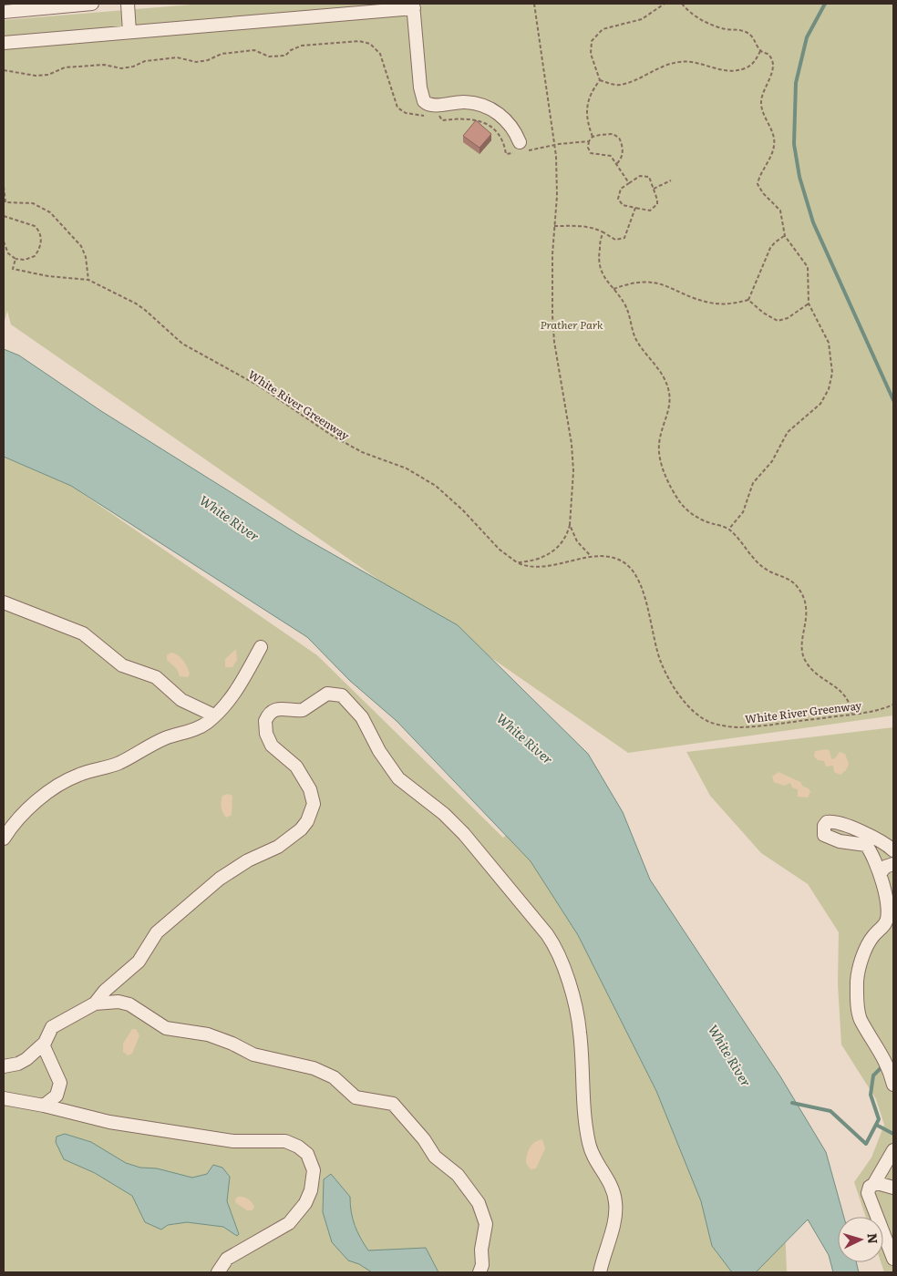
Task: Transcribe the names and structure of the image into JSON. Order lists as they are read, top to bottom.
{
  "streets": {
    "path": ["White River Greenway"]
  },
  "water": ["White River"],
  "parks": ["Prather Park"],
  "north": "right"
}
